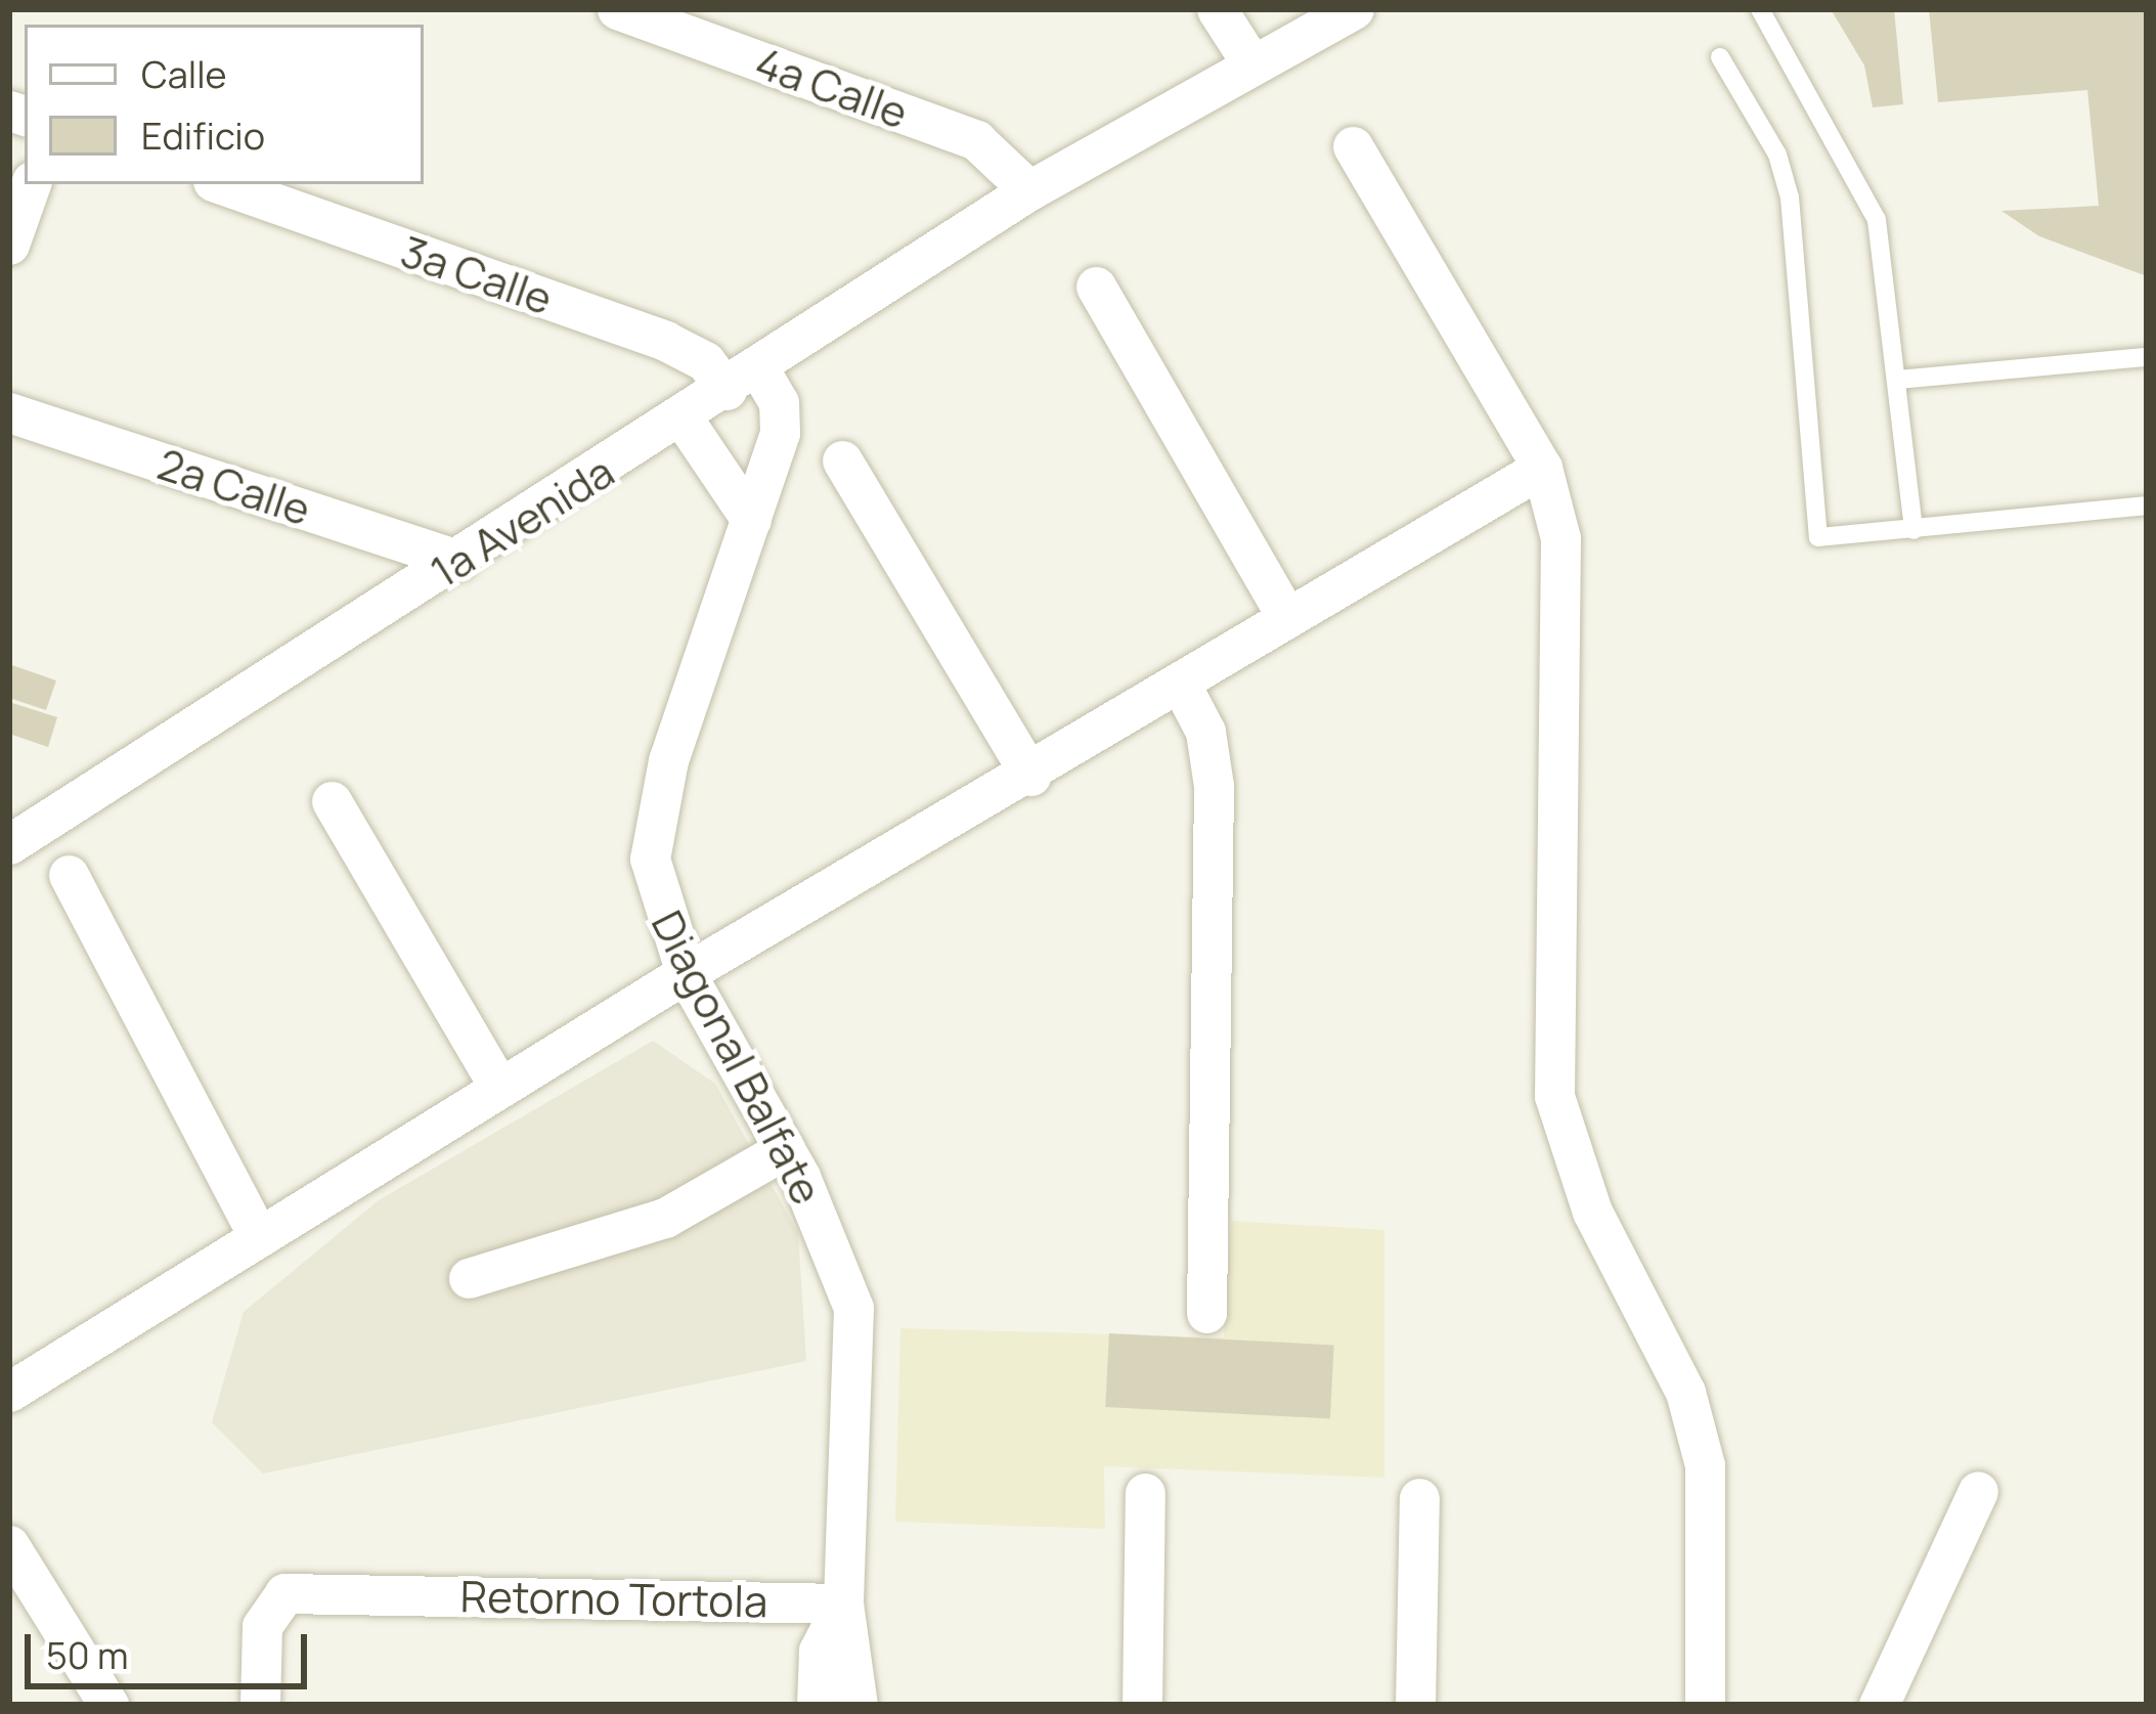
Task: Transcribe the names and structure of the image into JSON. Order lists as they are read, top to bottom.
{
  "streets": {
    "street": [
      "4a Calle",
      "3a Calle",
      "2a Calle",
      "1a Avenida",
      "Diagonal Balfate",
      "Retorno Tortola"
    ]
  },
  "crossings": [
    ["4a Calle", "1a Avenida"],
    ["3a Calle", "1a Avenida"],
    ["3a Calle", "Diagonal Balfate"],
    ["2a Calle", "1a Avenida"],
    ["1a Avenida", "Diagonal Balfate"],
    ["Diagonal Balfate", "Retorno Tortola"]
  ],
  "legend": ["Calle", "Edificio"],
  "scale_bar": "50 m"
}
